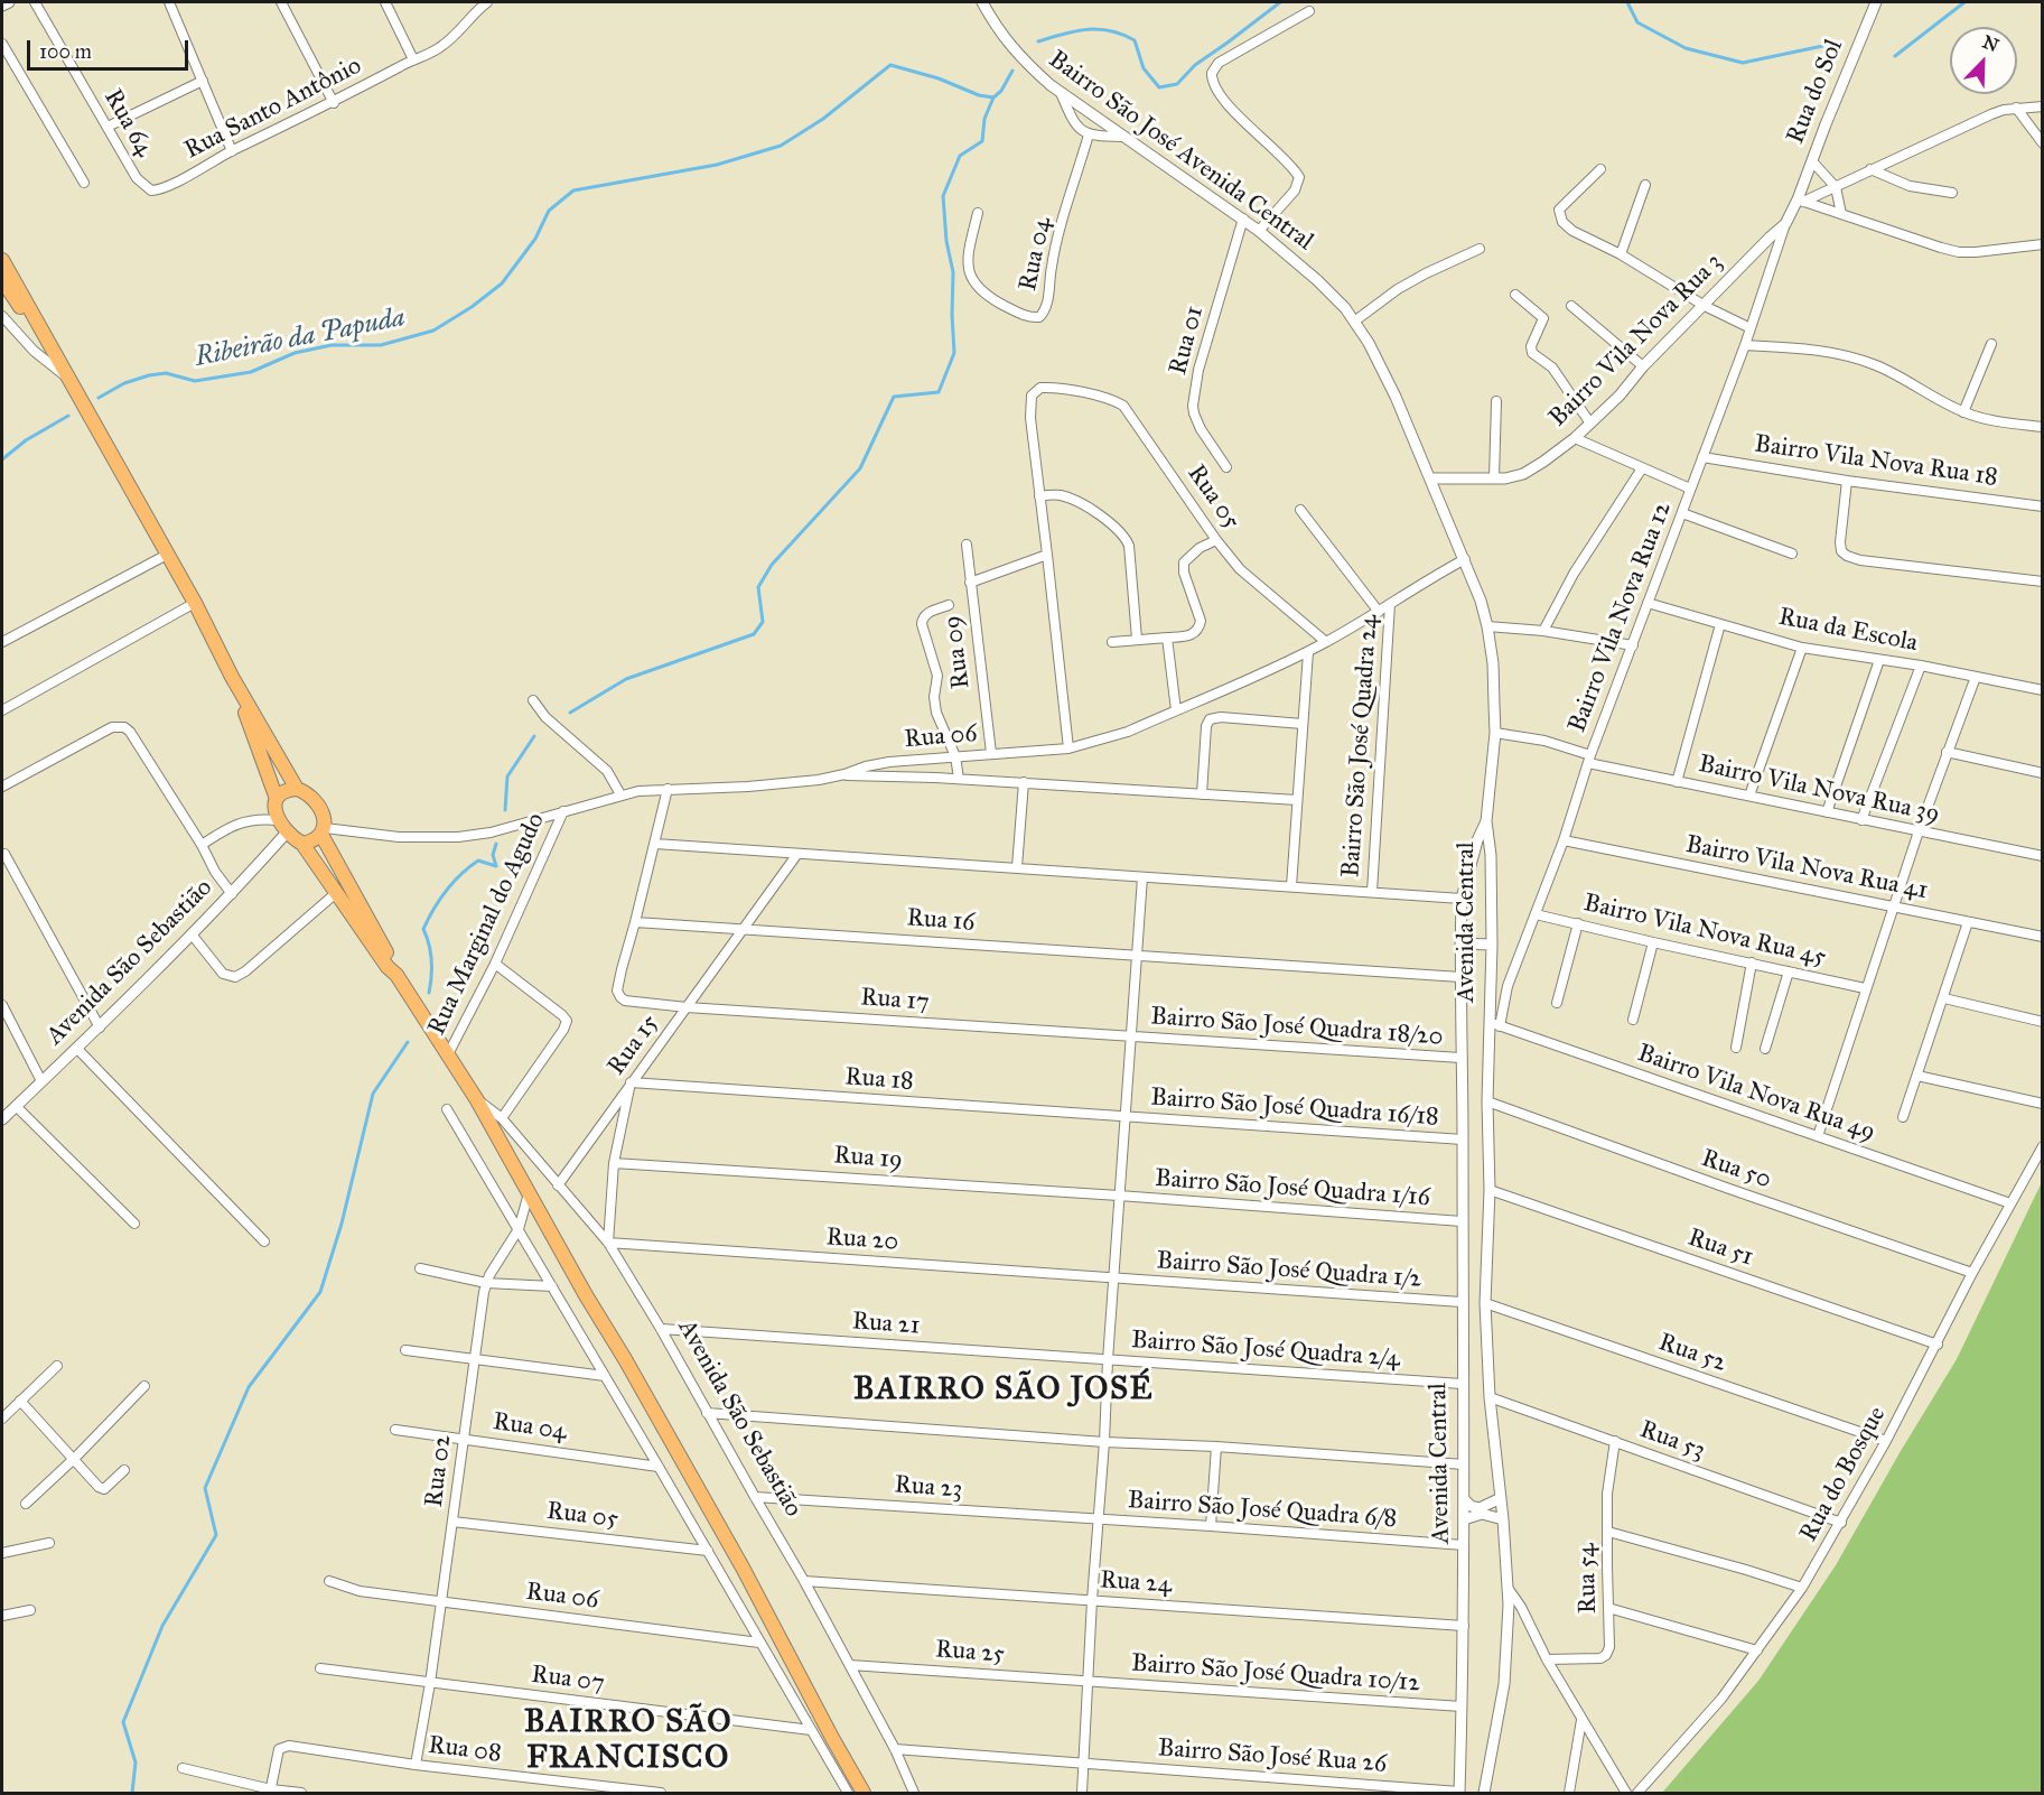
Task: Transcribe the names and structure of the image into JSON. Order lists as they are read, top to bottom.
{
  "streets": {
    "main road": ["Avenida São Sebastião"],
    "street": [
      "Rua do Sol",
      "Rua Santo Antônio",
      "Rua 64",
      "Bairro São José Avenida Central",
      "Rua 04",
      "Rua 01",
      "Bairro Vila Nova Rua 3",
      "Bairro Vila Nova Rua 18",
      "Rua 05",
      "Bairro Vila Nova Rua 12",
      "Rua da Escola",
      "Rua 09",
      "Rua 06",
      "Bairro São José Quadra 24",
      "Bairro Vila Nova Rua 39",
      "Bairro Vila Nova Rua 41",
      "Rua 16",
      "Avenida Central",
      "Rua Marginal do Agudo",
      "Bairro Vila Nova Rua 45",
      "Rua 17",
      "Bairro São José Quadra 18/20",
      "Rua 15",
      "Rua 18",
      "Bairro Vila Nova Rua 49",
      "Bairro São José Quadra 16/18",
      "Rua 19",
      "Rua 50",
      "Bairro São José Quadra 1/16",
      "Rua 20",
      "Rua 51",
      "Bairro São José Quadra 1/2",
      "Rua 21",
      "Bairro São José Quadra 2/4",
      "Rua 52",
      "Rua 53",
      "Rua 02",
      "Rua do Bosque",
      "Rua 23",
      "Bairro São José Quadra 6/8",
      "Rua 54",
      "Rua 24",
      "Rua 25",
      "Bairro São José Quadra 10/12",
      "Rua 07",
      "Rua 08",
      "Bairro São José Rua 26"
    ]
  },
  "crossings": [
    ["Rua do Sol", "Bairro Vila Nova Rua 3"],
    ["Rua do Sol", "Bairro Vila Nova Rua 12"],
    ["Rua Santo Antônio", "Rua 64"],
    ["Bairro São José Avenida Central", "Rua 01"],
    ["Bairro São José Avenida Central", "Bairro Vila Nova Rua 3"],
    ["Bairro São José Avenida Central", "Rua 06"],
    ["Bairro São José Avenida Central", "Bairro Vila Nova Rua 39"],
    ["Bairro São José Avenida Central", "Avenida Central"],
    ["Rua 04", "Rua 02"],
    ["Bairro Vila Nova Rua 3", "Bairro Vila Nova Rua 12"],
    ["Bairro Vila Nova Rua 18", "Bairro Vila Nova Rua 12"],
    ["Rua 05", "Rua 06"],
    ["Rua 05", "Rua 02"],
    ["Bairro Vila Nova Rua 12", "Rua da Escola"],
    ["Bairro Vila Nova Rua 12", "Bairro Vila Nova Rua 39"],
    ["Bairro Vila Nova Rua 12", "Bairro Vila Nova Rua 41"],
    ["Bairro Vila Nova Rua 12", "Avenida Central"],
    ["Bairro Vila Nova Rua 12", "Bairro Vila Nova Rua 45"],
    ["Bairro Vila Nova Rua 12", "Bairro Vila Nova Rua 49"],
    ["Rua 09", "Rua 06"],
    ["Rua 06", "Bairro São José Quadra 24"],
    ["Rua 06", "Rua Marginal do Agudo"],
    ["Rua 06", "Avenida São Sebastião"],
    ["Rua 06", "Rua 02"],
    ["Rua 16", "Avenida Central"],
    ["Rua 16", "Rua 17"],
    ["Rua 16", "Rua 15"],
    ["Avenida Central", "Bairro São José Quadra 18/20"],
    ["Avenida Central", "Bairro Vila Nova Rua 49"],
    ["Avenida Central", "Bairro São José Quadra 16/18"],
    ["Avenida Central", "Rua 50"],
    ["Avenida Central", "Bairro São José Quadra 1/16"],
    ["Avenida Central", "Rua 51"],
    ["Avenida Central", "Bairro São José Quadra 1/2"],
    ["Avenida Central", "Bairro São José Quadra 2/4"],
    ["Avenida Central", "Rua 52"],
    ["Avenida Central", "Rua 53"],
    ["Avenida Central", "Bairro São José Quadra 6/8"],
    ["Avenida Central", "Rua 24"],
    ["Avenida Central", "Bairro São José Quadra 10/12"],
    ["Avenida Central", "Bairro São José Rua 26"],
    ["Rua Marginal do Agudo", "Avenida São Sebastião"],
    ["Avenida São Sebastião", "Rua 15"],
    ["Avenida São Sebastião", "Rua 20"],
    ["Avenida São Sebastião", "Rua 21"],
    ["Avenida São Sebastião", "Rua 02"],
    ["Avenida São Sebastião", "Rua 23"],
    ["Avenida São Sebastião", "Rua 24"],
    ["Avenida São Sebastião", "Rua 25"],
    ["Avenida São Sebastião", "Bairro São José Rua 26"],
    ["Rua 17", "Bairro São José Quadra 18/20"],
    ["Rua 17", "Rua 15"],
    ["Rua 15", "Rua 18"],
    ["Rua 18", "Bairro São José Quadra 16/18"],
    ["Bairro Vila Nova Rua 49", "Rua do Bosque"],
    ["Rua 19", "Bairro São José Quadra 1/16"],
    ["Rua 50", "Rua do Bosque"],
    ["Rua 20", "Bairro São José Quadra 1/2"],
    ["Rua 51", "Rua do Bosque"],
    ["Rua 21", "Bairro São José Quadra 2/4"],
    ["Rua 52", "Rua do Bosque"],
    ["Rua 53", "Rua do Bosque"],
    ["Rua 53", "Rua 54"],
    ["Rua 02", "Rua 07"],
    ["Rua 02", "Rua 08"],
    ["Rua 23", "Bairro São José Quadra 6/8"],
    ["Rua 25", "Bairro São José Quadra 10/12"]
  ],
  "districts": ["BAIRRO SÃO JOSÉ", "BAIRRO SÃO FRANCISCO"],
  "water": ["Ribeirão da Papuda"],
  "scale_bar": "100 m",
  "north": "top right"
}
